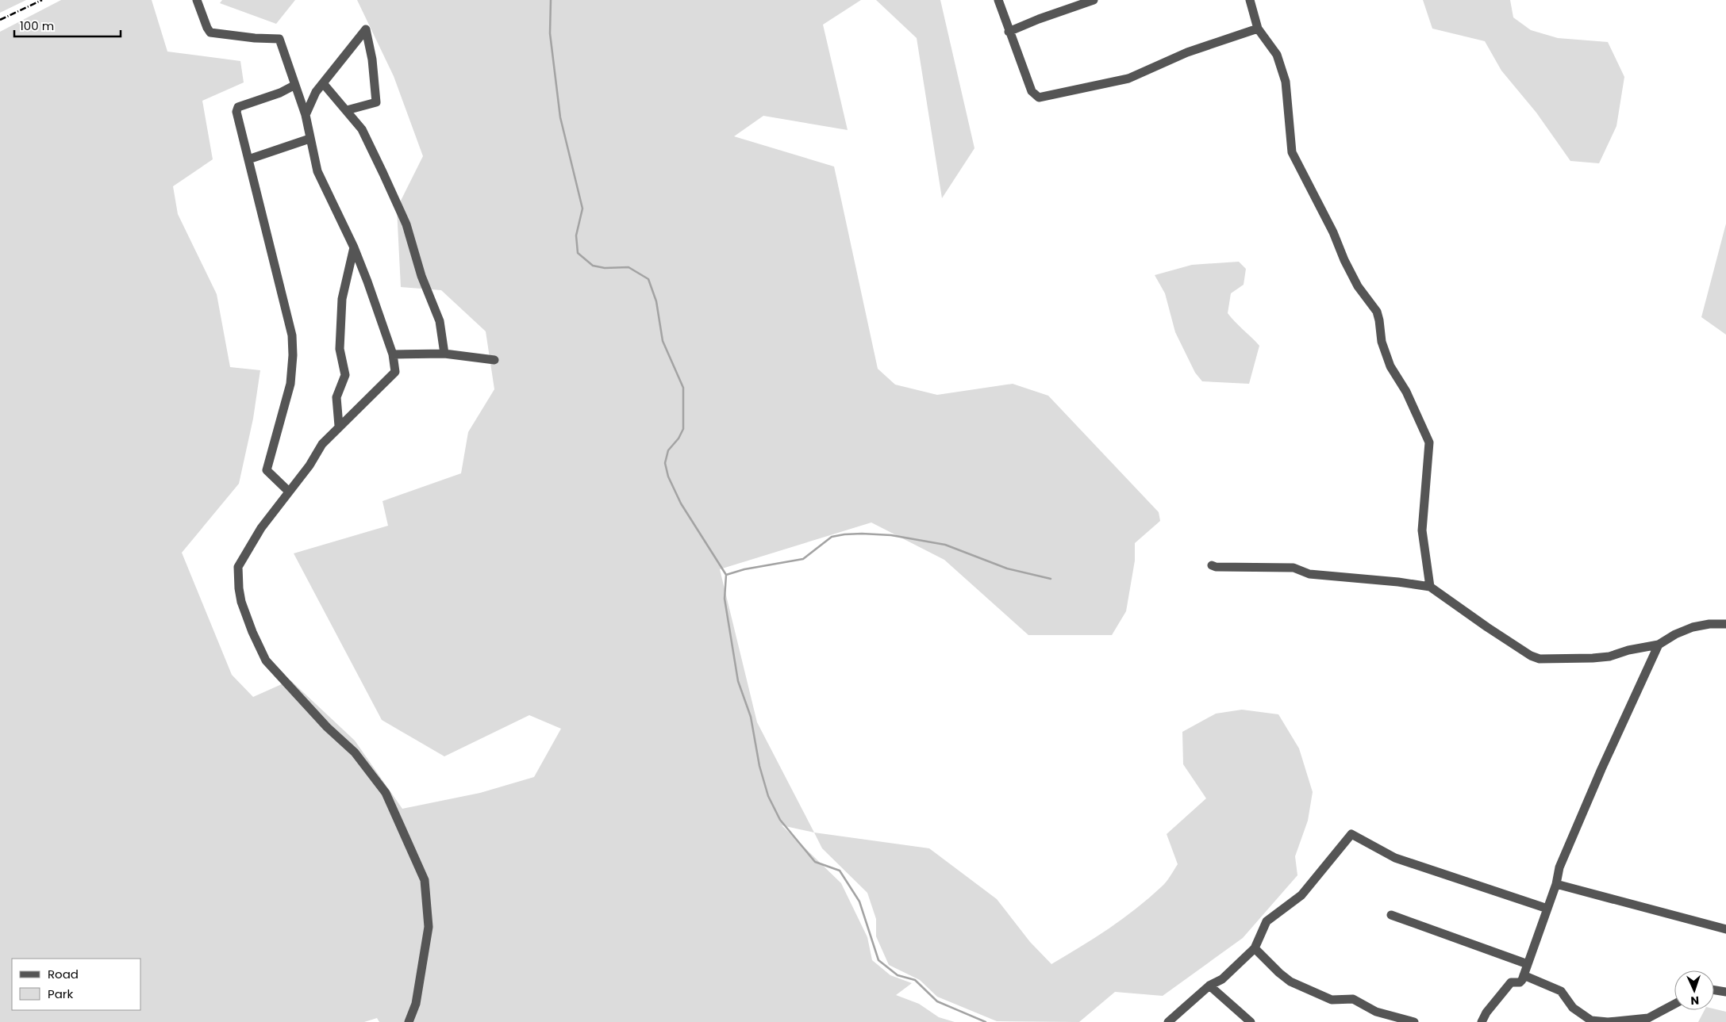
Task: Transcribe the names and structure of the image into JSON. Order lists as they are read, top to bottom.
{
  "legend": ["Road", "Park"],
  "scale_bar": "100 m",
  "north": "bottom"
}
